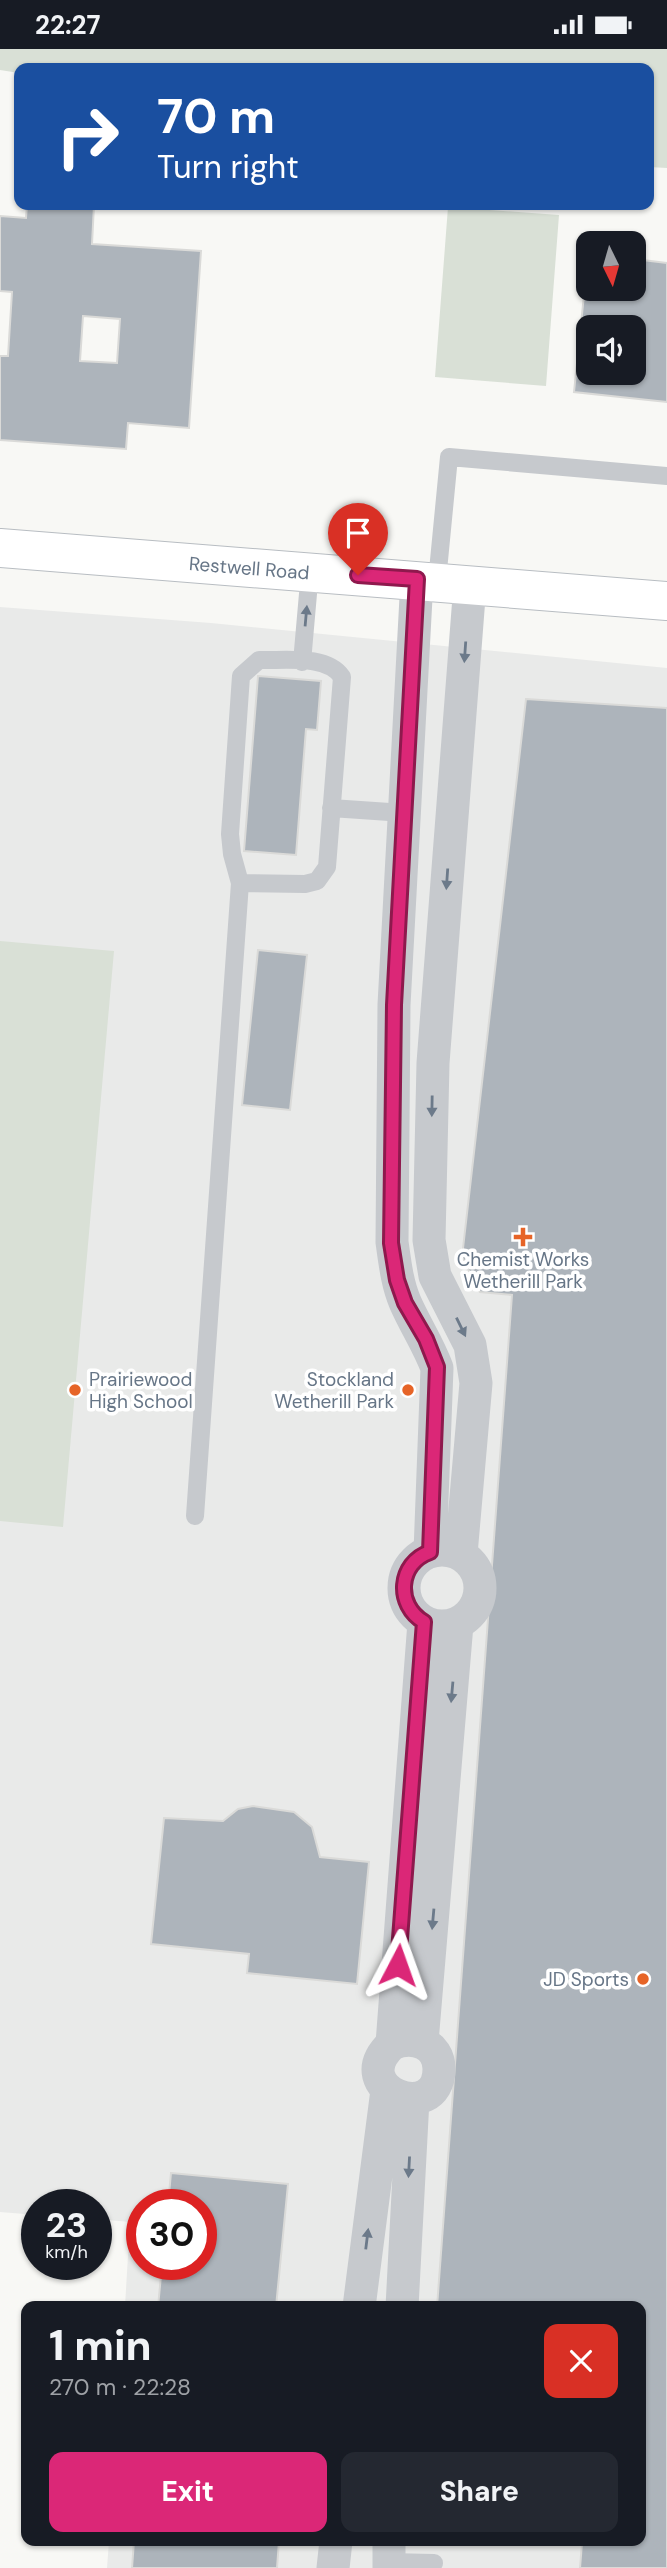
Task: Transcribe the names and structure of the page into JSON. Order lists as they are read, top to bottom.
{
  "streets": {
    "main road": ["Restwell Road"]
  },
  "places": {
    "health": ["Chemist Works Wetherill Park"],
    "other": ["Prairiewood High School", "Stockland Wetherill Park", "JD Sports"]
  },
  "north": "bottom",
  "page": {
    "status": "22:27",
    "turn": ["70 m", "Turn right"],
    "speed": "23 km/h",
    "limit": "30",
    "heading": ["1 min", "270 m · 22:28"],
    "buttons": ["Exit", "Share"]
  }
}
